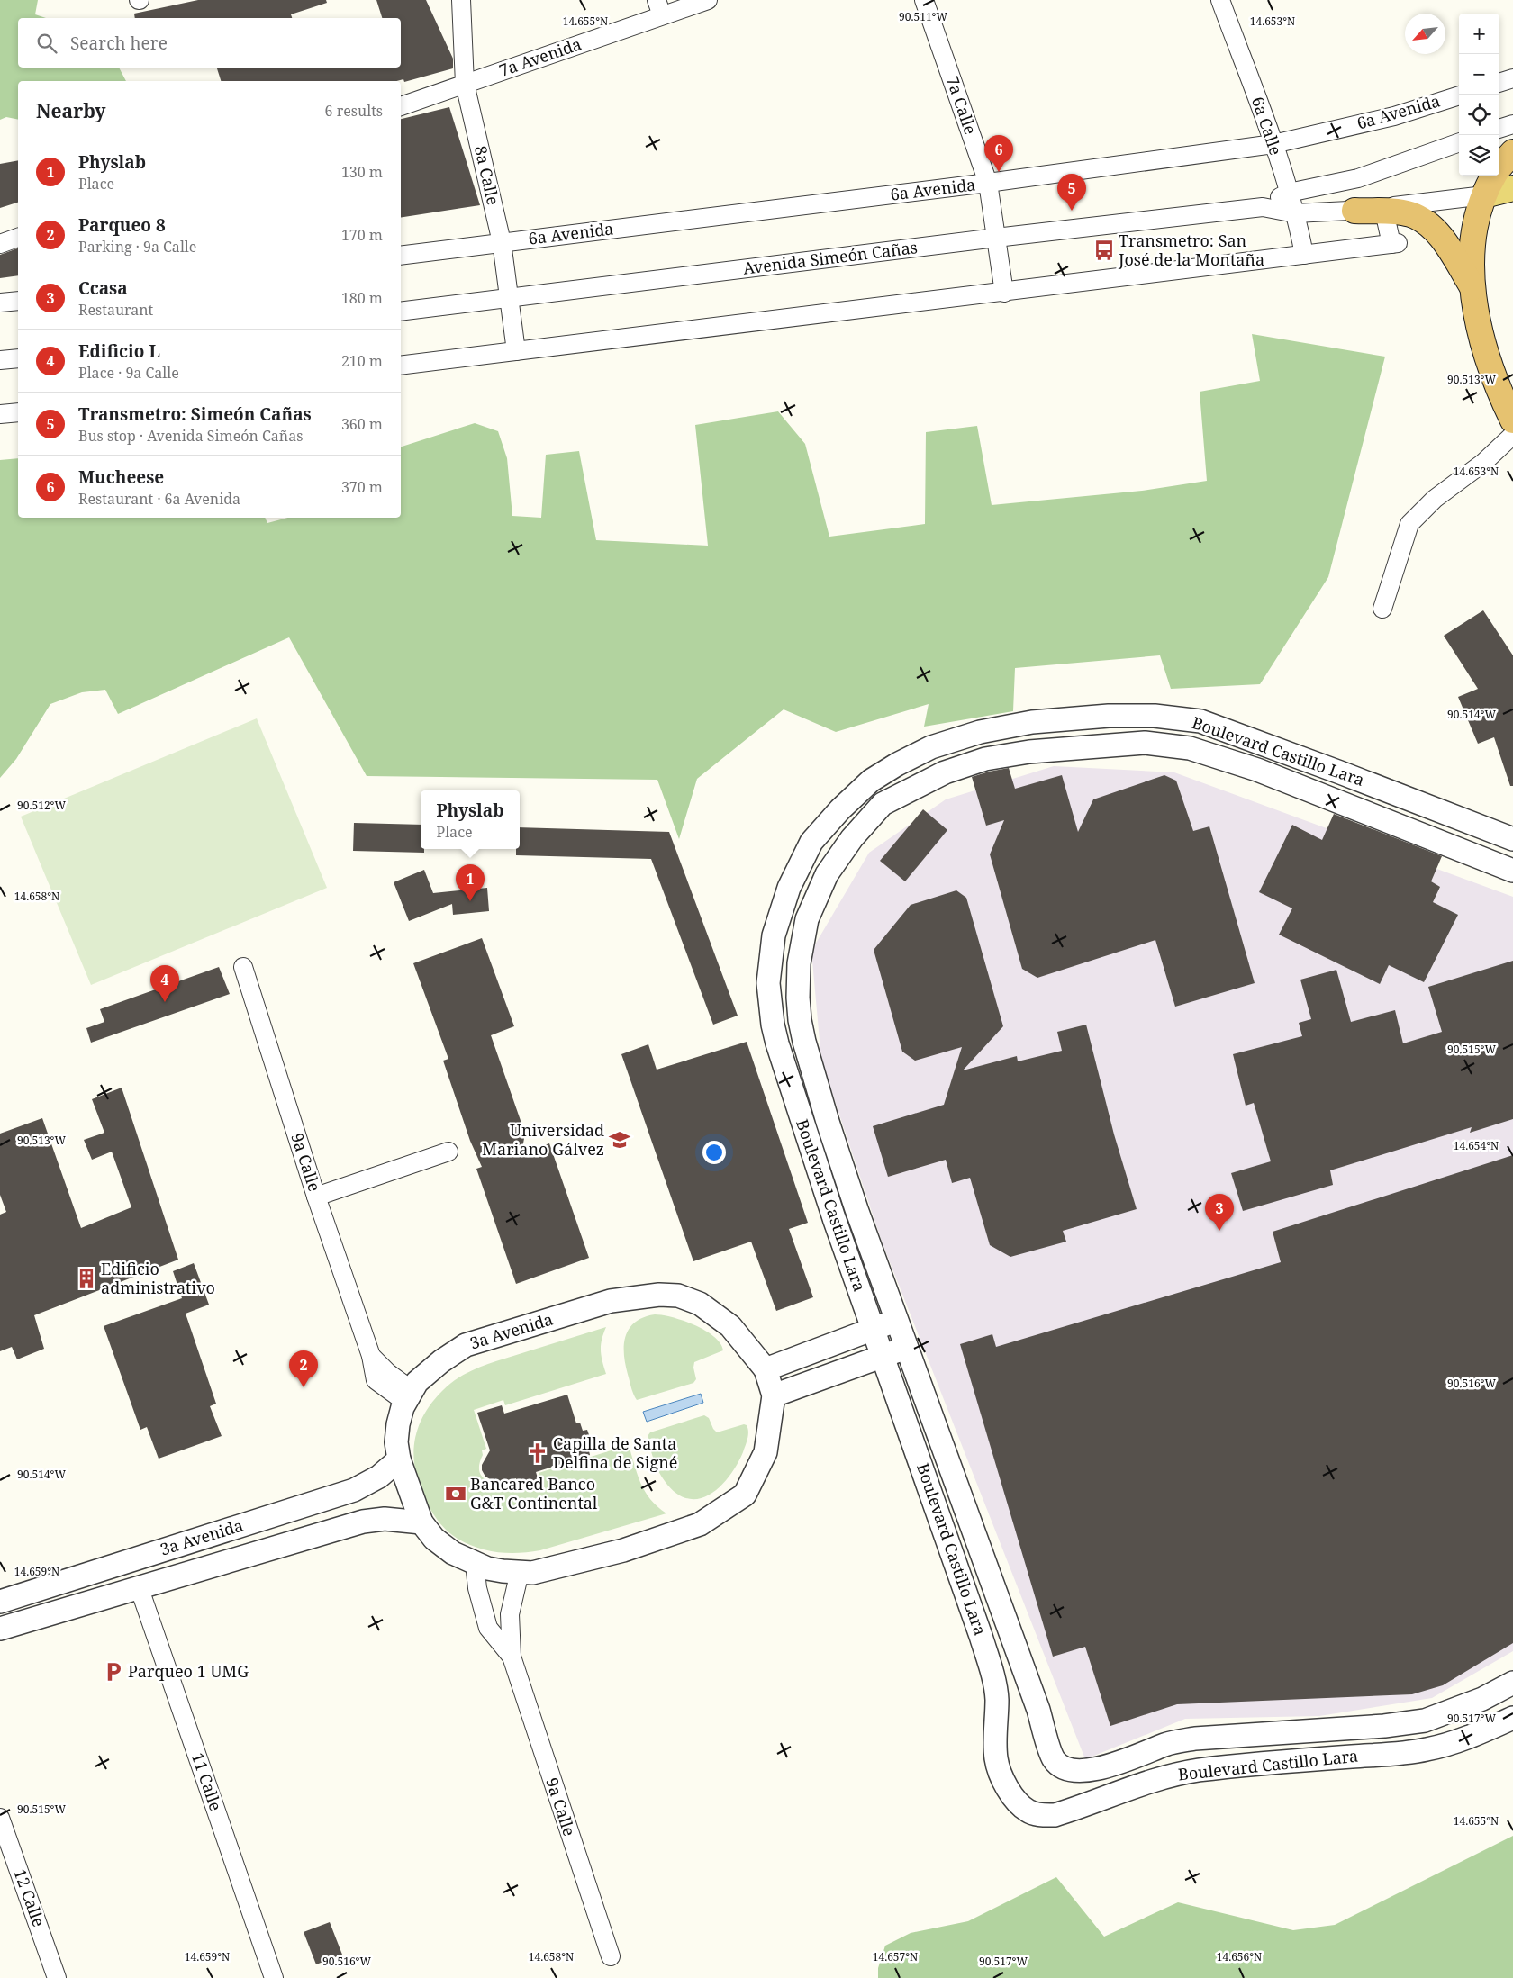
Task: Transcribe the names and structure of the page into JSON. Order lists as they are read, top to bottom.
{
  "streets": {
    "street": [
      "7a Avenida",
      "7a Calle",
      "6a Avenida",
      "6a Calle",
      "8a Calle",
      "Avenida Simeón Cañas",
      "Boulevard Castillo Lara",
      "9a Calle",
      "3a Avenida",
      "11 Calle",
      "12 Calle"
    ]
  },
  "crossings": [
    ["7a Avenida", "8a Calle"],
    ["7a Calle", "6a Avenida"],
    ["7a Calle", "Avenida Simeón Cañas"],
    ["6a Avenida", "6a Calle"],
    ["6a Avenida", "8a Calle"],
    ["6a Calle", "Avenida Simeón Cañas"],
    ["8a Calle", "Avenida Simeón Cañas"],
    ["9a Calle", "3a Avenida"],
    ["3a Avenida", "11 Calle"]
  ],
  "places": {
    "bus stop": ["Transmetro: San José de la Montaña"],
    "school or university": ["Universidad Mariano Gálvez"],
    "building": ["Edificio administrativo"],
    "church": ["Capilla de Santa Delfina de Signé"],
    "bank": ["Bancared Banco G&T Continental"],
    "parking": ["Parqueo 1 UMG"]
  },
  "north": "bottom left",
  "page": {
    "map_buttons": ["+", "−"],
    "search": "Search here",
    "heading": ["Nearby", "6 results"],
    "pins": [
      "6",
      "5",
      "1",
      "4",
      "3",
      "2"
    ],
    "list": [
      {
        "mark": "1",
        "name": "Physlab",
        "note": "Place",
        "value": "130 m"
      },
      {
        "mark": "2",
        "name": "Parqueo 8",
        "note": "Parking · 9a Calle",
        "value": "170 m"
      },
      {
        "mark": "3",
        "name": "Ccasa",
        "note": "Restaurant",
        "value": "180 m"
      },
      {
        "mark": "4",
        "name": "Edificio L",
        "note": "Place · 9a Calle",
        "value": "210 m"
      },
      {
        "mark": "5",
        "name": "Transmetro: Simeón Cañas",
        "note": "Bus stop · Avenida Simeón Cañas",
        "value": "360 m"
      },
      {
        "mark": "6",
        "name": "Mucheese",
        "note": "Restaurant · 6a Avenida",
        "value": "370 m"
      }
    ],
    "popup": ["Physlab", "Place"]
  },
  "coordinates": [
    "90.511°W",
    "14.655°N",
    "14.653°N",
    "90.513°W",
    "90.514°W",
    "90.512°W",
    "14.658°N",
    "90.515°W",
    "14.654°N",
    "90.516°W",
    "14.659°N",
    "90.517°W",
    "14.657°N",
    "14.656°N"
  ]
}
